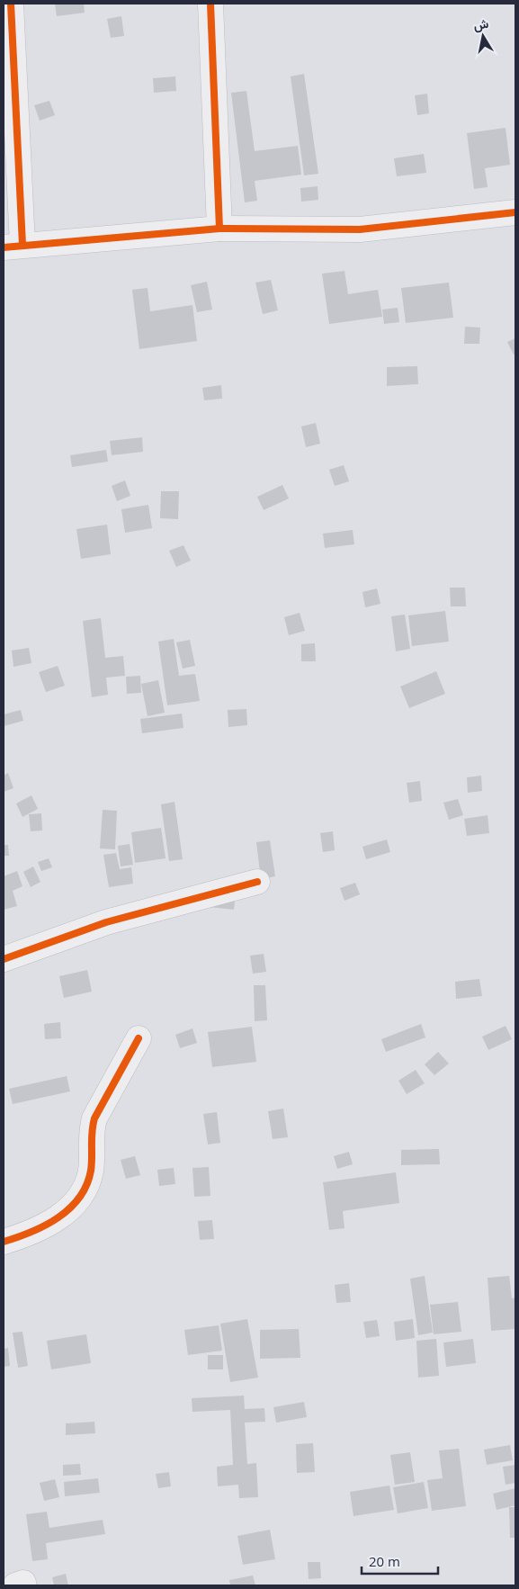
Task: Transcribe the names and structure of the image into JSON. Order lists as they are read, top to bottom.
{
  "scale_bar": "20 m",
  "north": "top"
}
